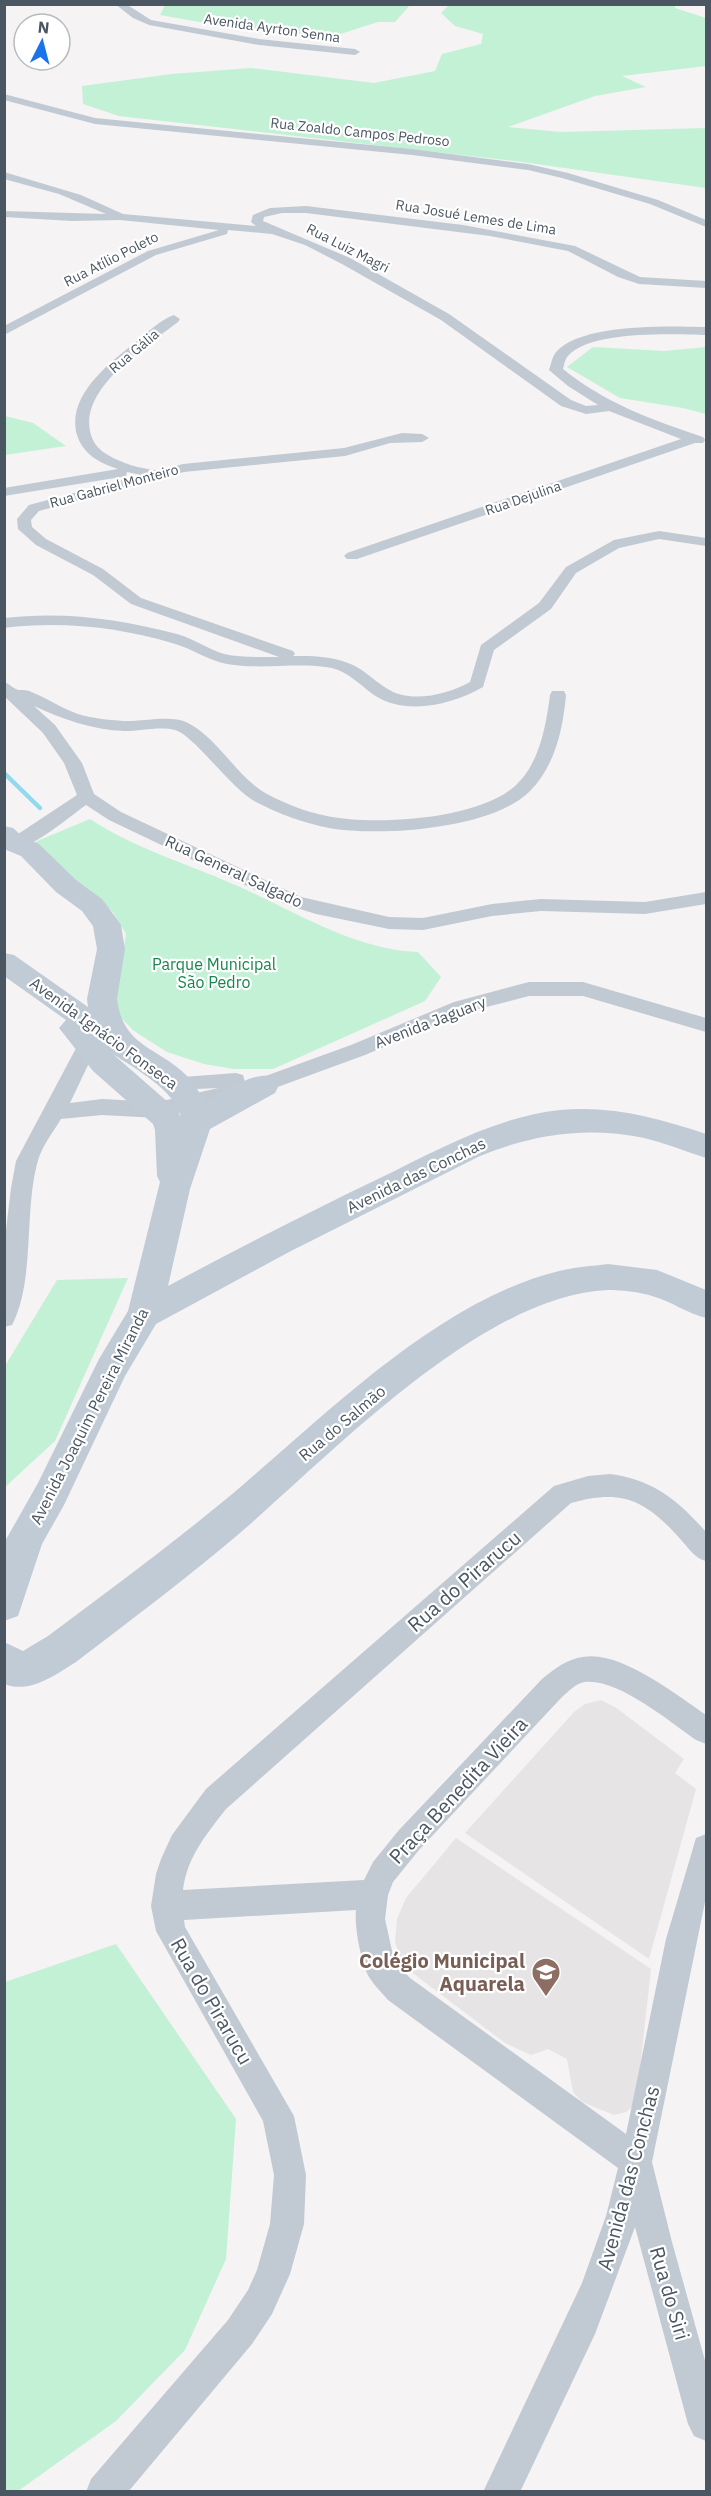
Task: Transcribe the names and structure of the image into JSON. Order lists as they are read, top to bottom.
{
  "streets": {
    "street": [
      "Avenida Ayrton Senna",
      "Rua Zoaldo Campos Pedroso",
      "Rua Josué Lemes de Lima",
      "Rua Luiz Magri",
      "Rua Atílio Poleto",
      "Rua Gália",
      "Rua Gabriel Monteiro",
      "Rua Dejulina",
      "Rua General Salgado",
      "Avenida Jaguary",
      "Avenida Ignácio Fonseca",
      "Avenida das Conchas",
      "Avenida Joaquim Pereira Miranda",
      "Rua do Salmão",
      "Rua do Pirarucu",
      "Praça Benedita Vieira",
      "Rua do Siri"
    ]
  },
  "crossings": [
    ["Rua Josué Lemes de Lima", "Rua Luiz Magri"],
    ["Rua Luiz Magri", "Rua Atílio Poleto"],
    ["Rua Gália", "Rua Gabriel Monteiro"],
    ["Avenida Ignácio Fonseca", "Avenida Joaquim Pereira Miranda"],
    ["Avenida das Conchas", "Avenida Joaquim Pereira Miranda"],
    ["Avenida das Conchas", "Praça Benedita Vieira"],
    ["Avenida das Conchas", "Rua do Siri"],
    ["Praça Benedita Vieira", "Rua do Siri"]
  ],
  "parks": ["Parque Municipal São Pedro"],
  "places": {
    "school or university": ["Colégio Municipal Aquarela"]
  },
  "north": "top"
}
